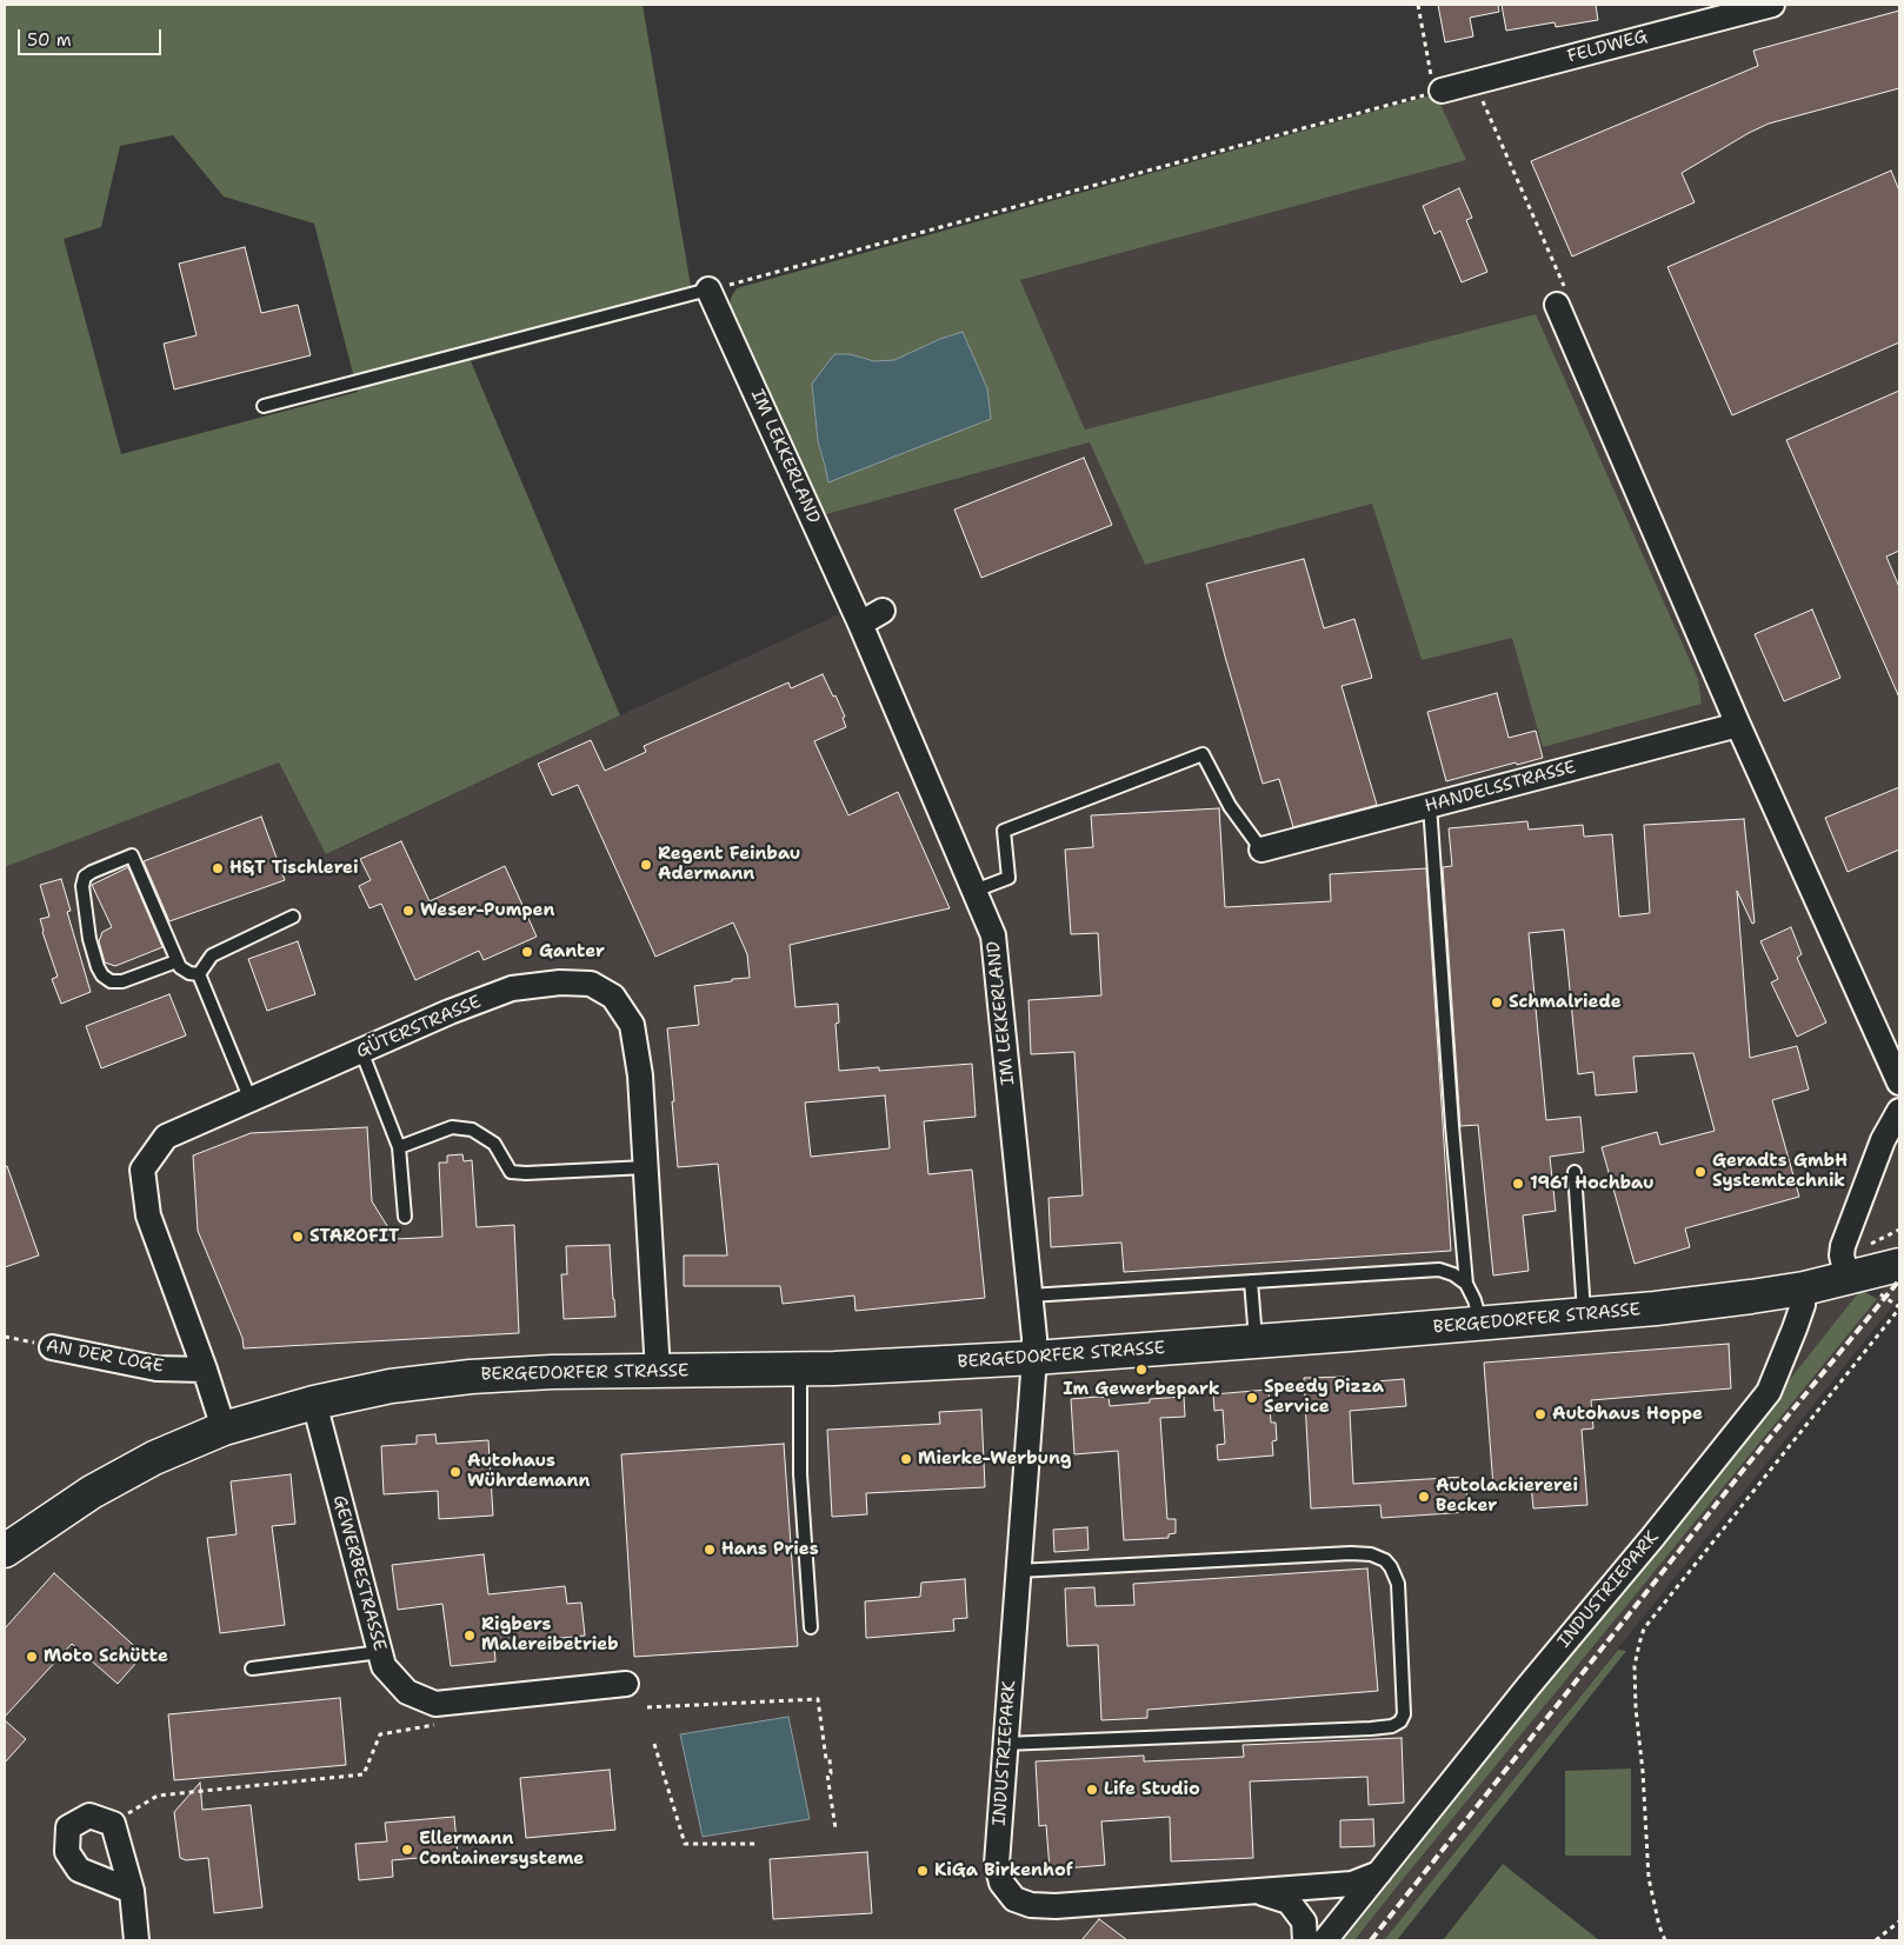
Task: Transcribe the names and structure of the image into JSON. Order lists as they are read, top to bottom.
{
  "streets": {
    "street": [
      "FELDWEG",
      "IM LEKKERLAND",
      "HANDELSSTRASSE",
      "GÜTERSTRASSE",
      "BERGEDORFER STRASSE",
      "AN DER LOGE",
      "GEWERBESTRASSE",
      "INDUSTRIEPARK"
    ]
  },
  "crossings": [
    ["IM LEKKERLAND", "BERGEDORFER STRASSE"],
    ["IM LEKKERLAND", "INDUSTRIEPARK"],
    ["GÜTERSTRASSE", "BERGEDORFER STRASSE"],
    ["GÜTERSTRASSE", "AN DER LOGE"],
    ["BERGEDORFER STRASSE", "GEWERBESTRASSE"],
    ["BERGEDORFER STRASSE", "INDUSTRIEPARK"]
  ],
  "places": [
    "Regent Feinbau Adermann",
    "H&T Tischlerei",
    "Weser-Pumpen",
    "Ganter",
    "Schmalriede",
    "Geradts GmbH Systemtechnik",
    "1961 Hochbau",
    "STAROFIT",
    "Im Gewerbepark",
    "Speedy Pizza Service",
    "Autohaus Hoppe",
    "Mierke-Werbung",
    "Autohaus Wührdemann",
    "Autolackiererei Becker",
    "Hans Pries",
    "Rigbers Malereibetrieb",
    "Moto Schütte",
    "Life Studio",
    "Ellermann Containersysteme",
    "KiGa Birkenhof"
  ],
  "scale_bar": "50 m"
}
